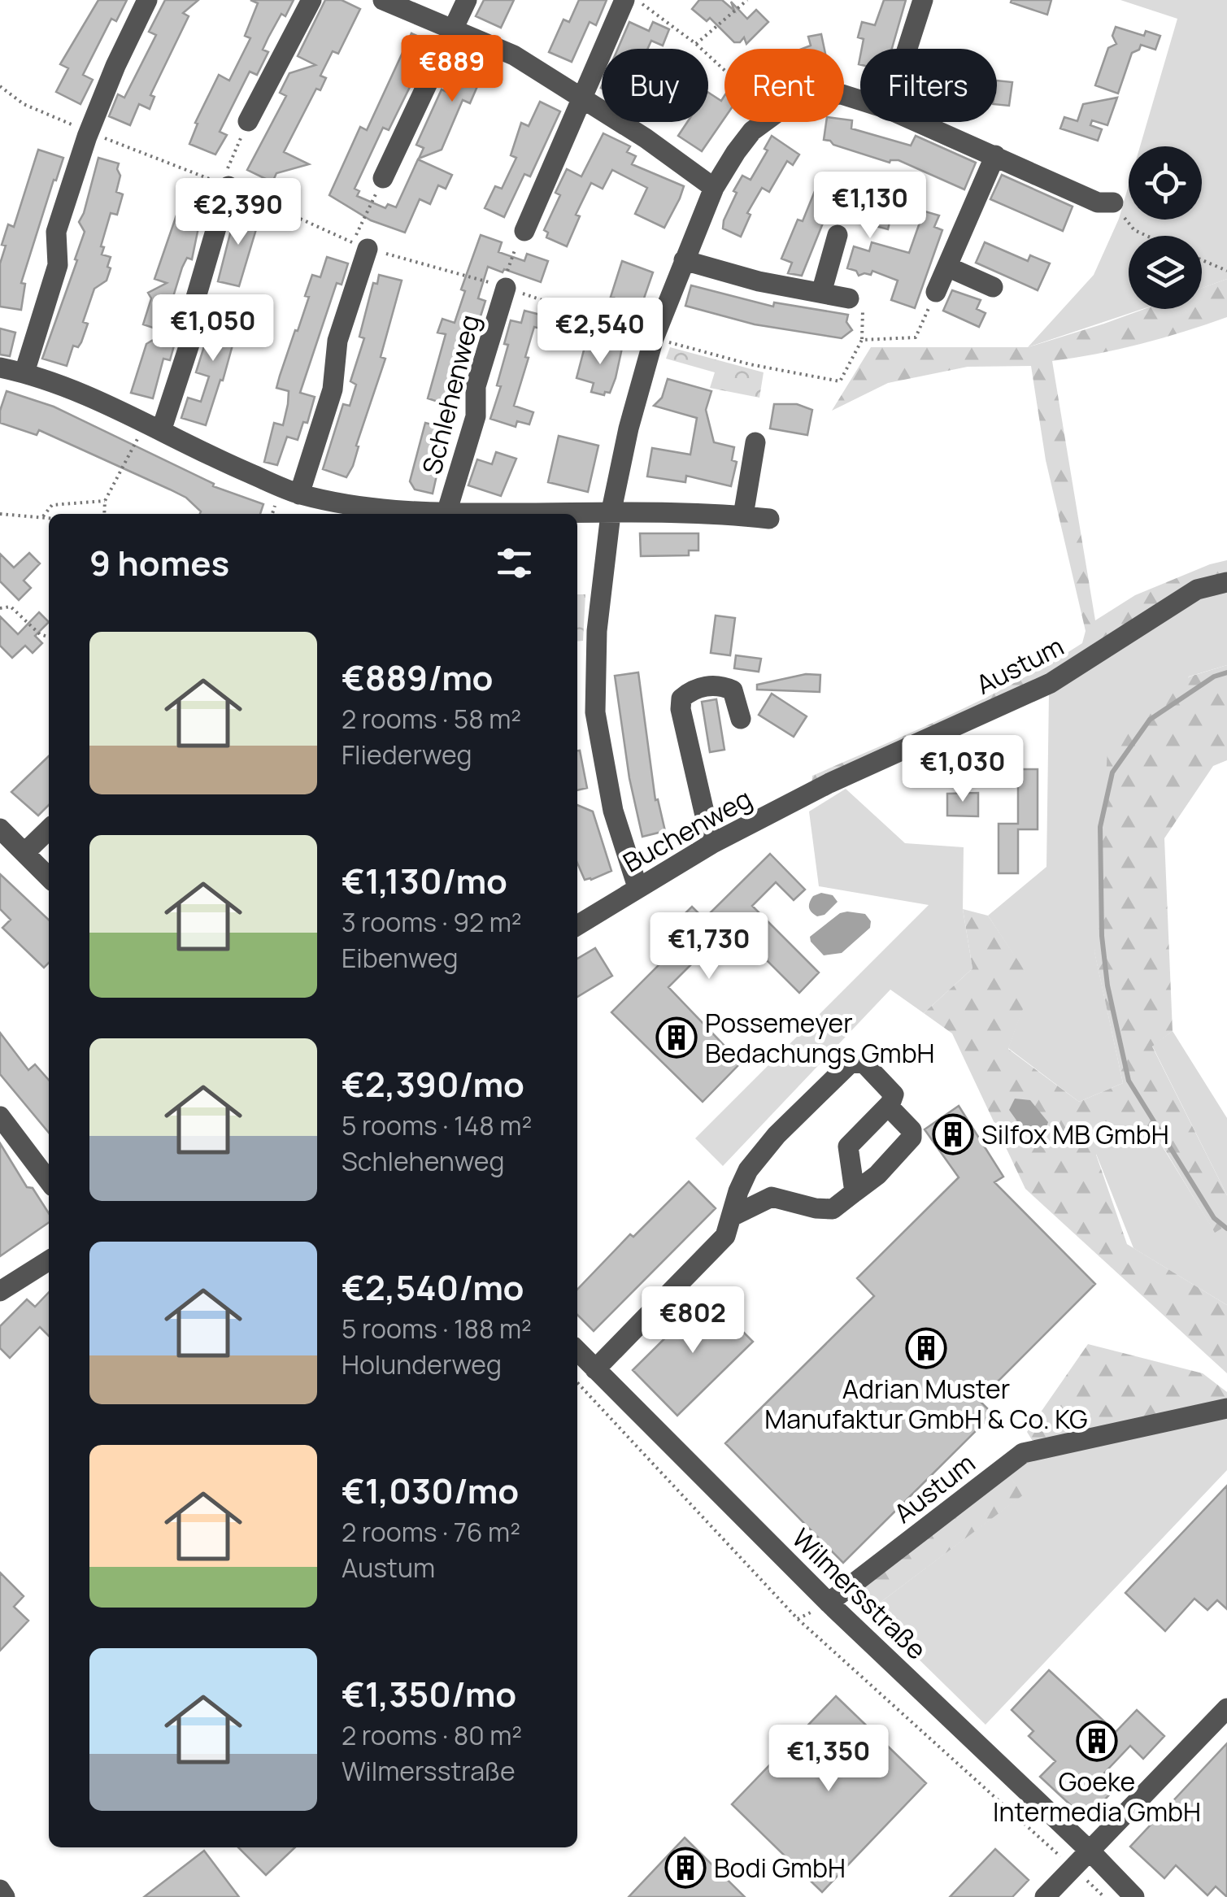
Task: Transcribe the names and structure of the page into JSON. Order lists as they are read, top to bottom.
{
  "streets": {
    "street": [
      "Schlehenweg",
      "Austum",
      "Buchenweg",
      "Wilmersstraße"
    ]
  },
  "crossings": [
    ["Austum", "Buchenweg"],
    ["Austum", "Wilmersstraße"]
  ],
  "places": {
    "building": [
      "Possemeyer Bedachungs GmbH",
      "Silfox MB GmbH",
      "Adrian Muster Manufaktur GmbH & Co. KG",
      "Goeke Intermedia GmbH",
      "Bodi GmbH"
    ]
  },
  "page": {
    "price": [
      "€889",
      "€1,130",
      "€2,390",
      "€1,050",
      "€2,540",
      "€1,030",
      "€1,730",
      "€802",
      "€1,350"
    ],
    "chip": ["Buy", "Rent", "Filters"],
    "heading": "9 homes",
    "list": [
      {
        "name": "€889/mo",
        "note": "2 rooms · 58 m² · Fliederweg"
      },
      {
        "name": "€1,130/mo",
        "note": "3 rooms · 92 m² · Eibenweg"
      },
      {
        "name": "€2,390/mo",
        "note": "5 rooms · 148 m² · Schlehenweg"
      },
      {
        "name": "€2,540/mo",
        "note": "5 rooms · 188 m² · Holunderweg"
      },
      {
        "name": "€1,030/mo",
        "note": "2 rooms · 76 m² · Austum"
      },
      {
        "name": "€1,350/mo",
        "note": "2 rooms · 80 m² · Wilmersstraße"
      }
    ]
  }
}
